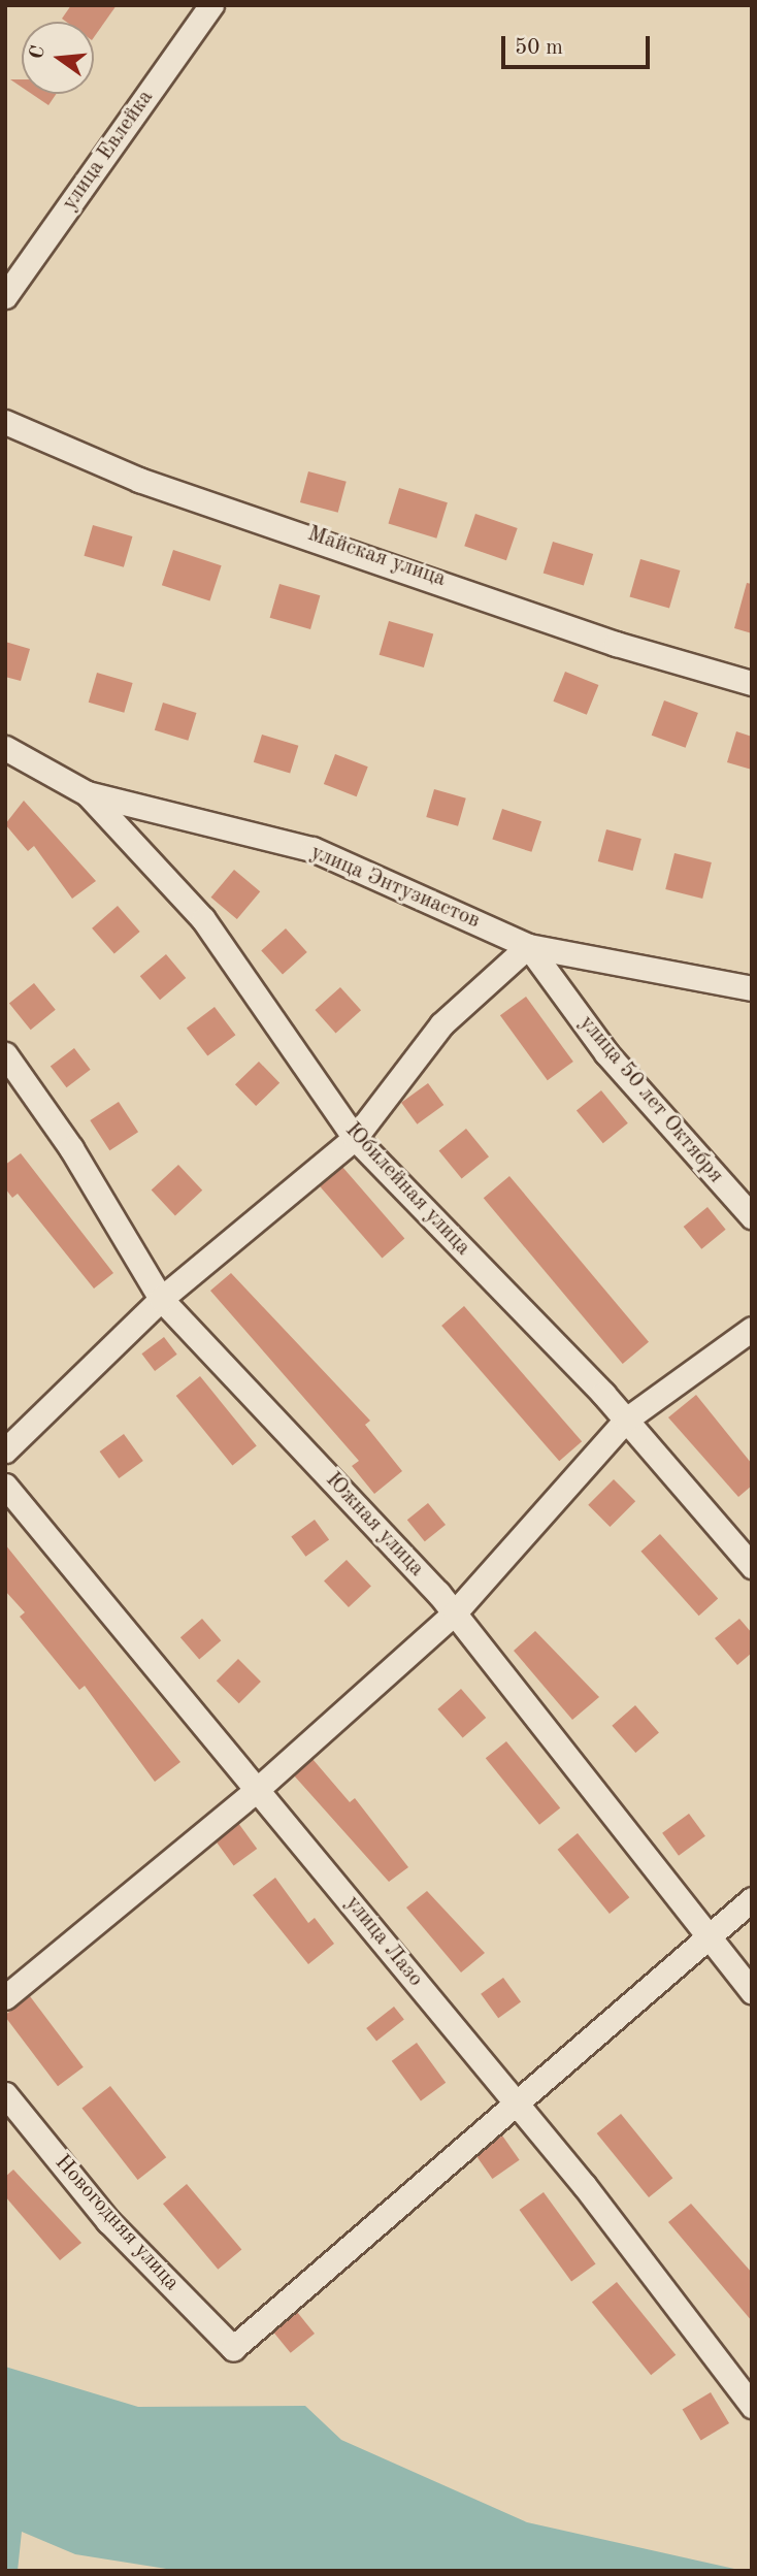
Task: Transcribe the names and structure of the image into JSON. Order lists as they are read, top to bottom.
{
  "streets": {
    "street": [
      "улица Евлейка",
      "Майская улица",
      "улица Энтузиастов",
      "улица 50 лет Октября",
      "Юбилейная улица",
      "Южная улица",
      "улица Лазо",
      "Новогодняя улица"
    ]
  },
  "crossings": [
    ["улица Энтузиастов", "улица 50 лет Октября"],
    ["улица Энтузиастов", "Юбилейная улица"],
    ["улица Лазо", "Новогодняя улица"]
  ],
  "scale_bar": "50 m",
  "north": "left"
}
